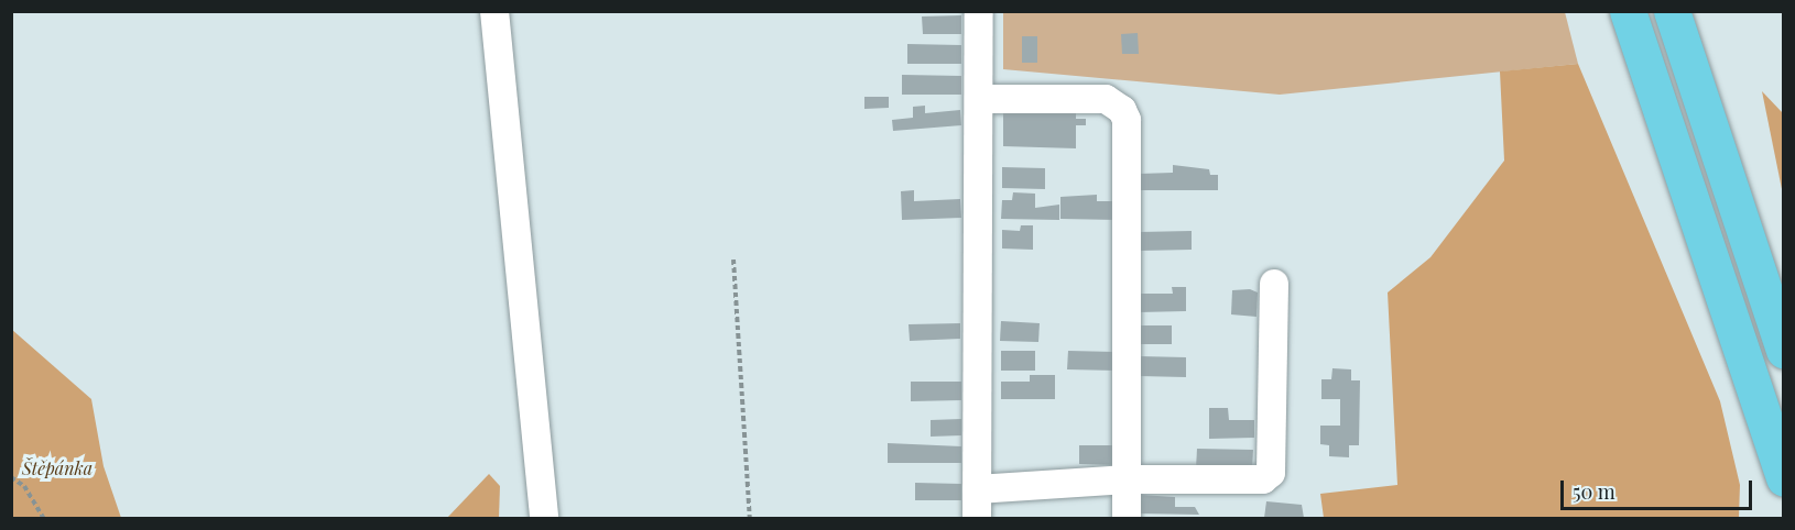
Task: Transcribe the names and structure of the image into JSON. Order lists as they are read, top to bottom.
{
  "parks": ["Štěpánka"],
  "scale_bar": "50 m"
}
